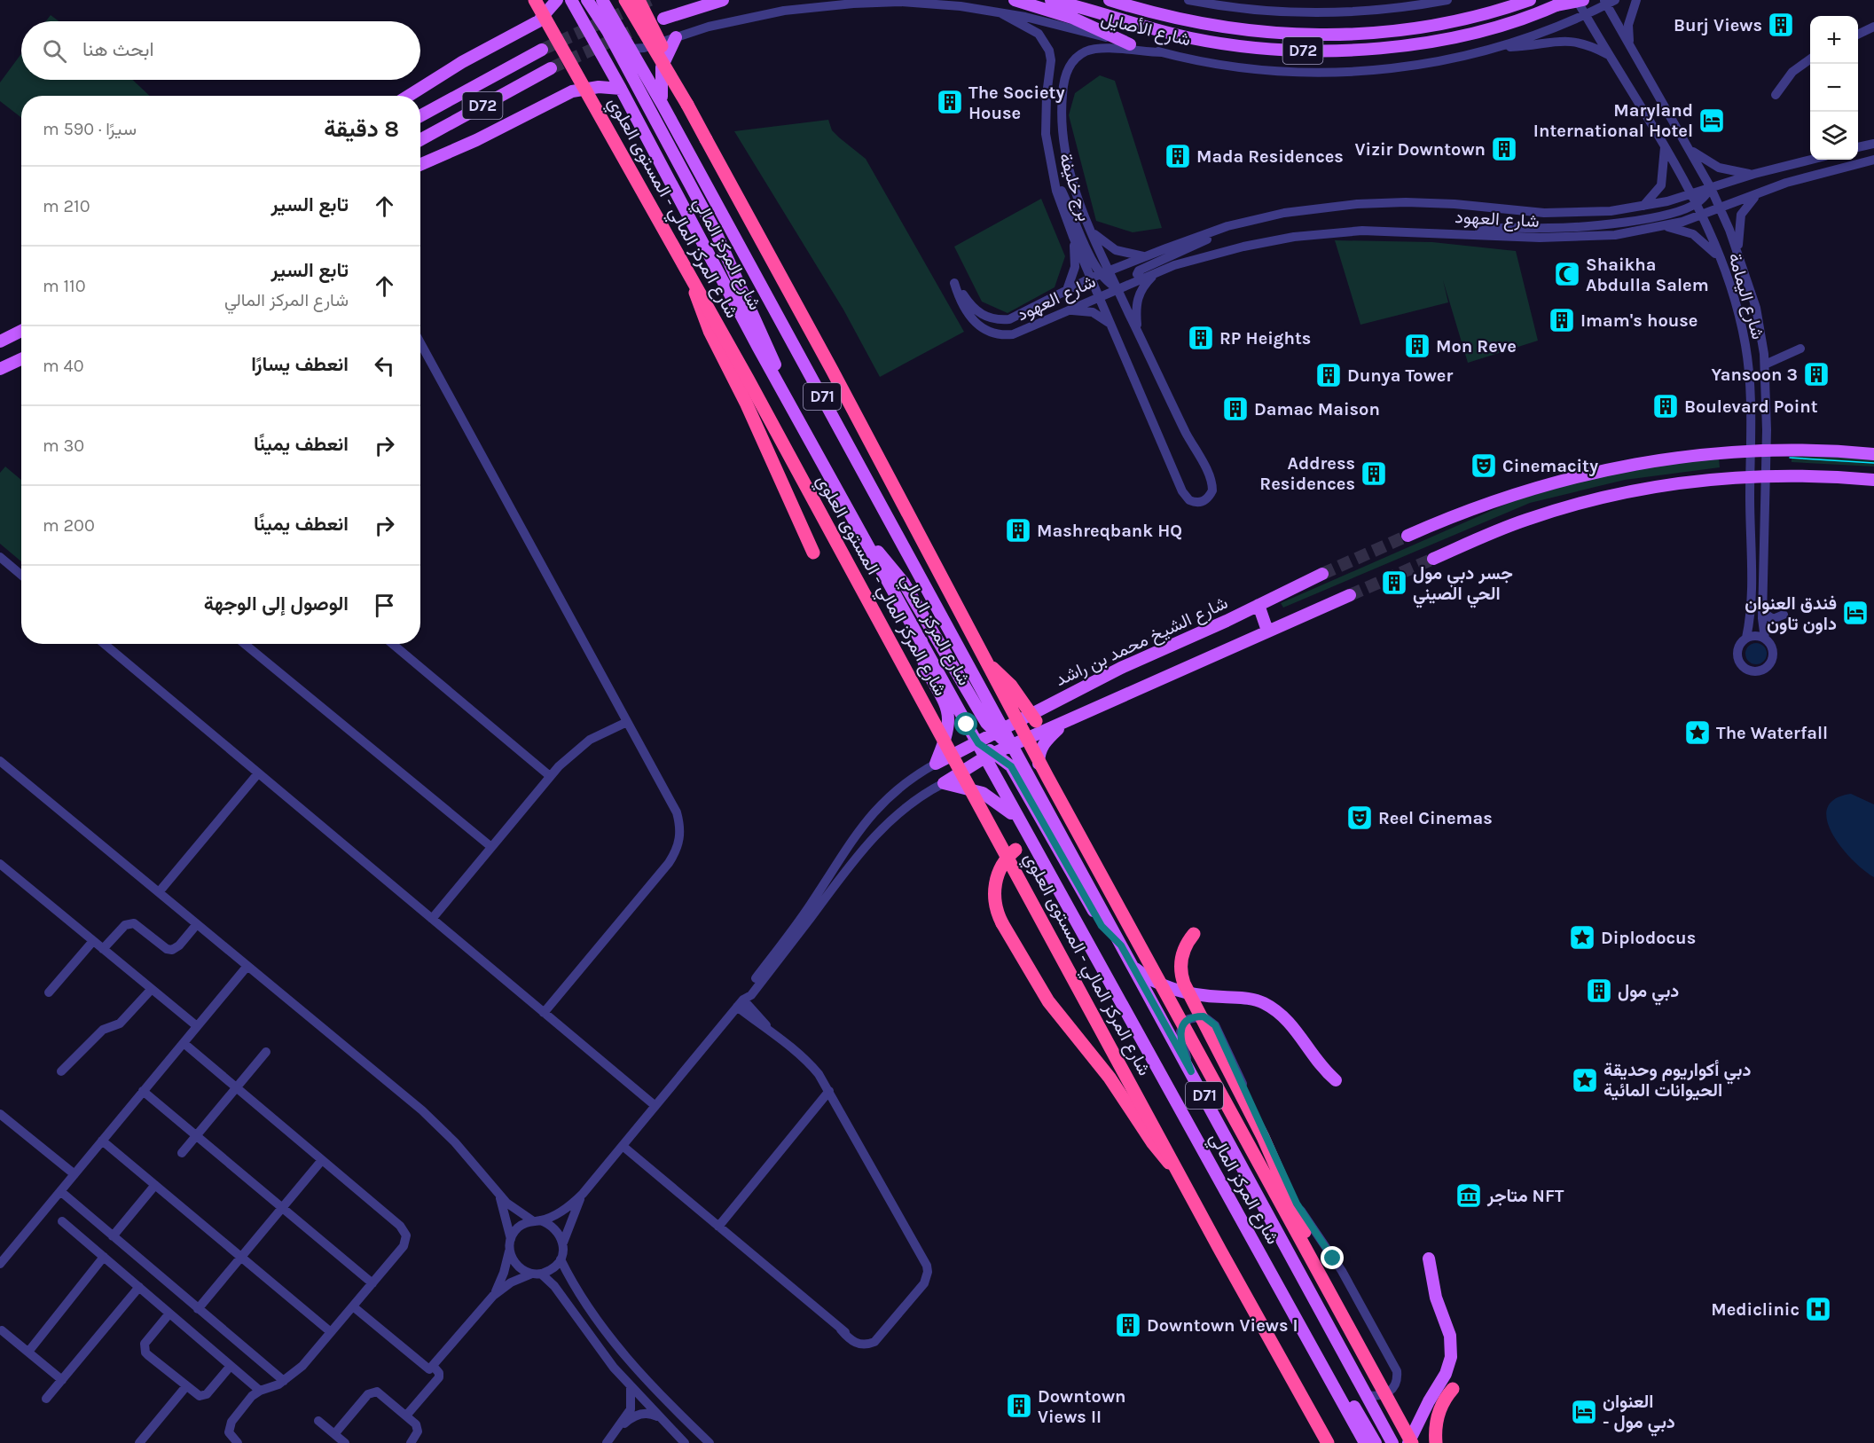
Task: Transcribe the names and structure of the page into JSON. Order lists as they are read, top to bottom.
{
  "streets": {
    "highway": ["شارع المركز المالي - المستوى العلوي", "D71"],
    "main road": [
      "شارع الأصايل",
      "D72",
      "شارع المركز المالي",
      "شارع الشيخ محمد بن راشد"
    ],
    "street": ["برج خليفة", "شارع العهود", "شارع اليمامة"]
  },
  "crossings": [
    ["شارع الأصايل", "برج خليفة"],
    ["شارع الأصايل", "شارع المركز المالي"],
    ["شارع الأصايل", "شارع اليمامة"],
    ["برج خليفة", "شارع العهود"],
    ["شارع العهود", "شارع اليمامة"],
    ["شارع المركز المالي", "شارع الشيخ محمد بن راشد"]
  ],
  "places": {
    "building": [
      "Burj Views",
      "The Society House",
      "Vizir Downtown",
      "Mada Residences",
      "Imam's house",
      "RP Heights",
      "Mon Reve",
      "Yansoon 3",
      "Dunya Tower",
      "Boulevard Point",
      "Damac Maison",
      "Address Residences",
      "Mashreqbank HQ",
      "جسر دبي مول الحي الصيني",
      "دبي مول",
      "Downtown Views I",
      "Downtown Views II"
    ],
    "hotel": ["Maryland International Hotel", "فندق العنوان داون تاون", "العنوان - دبي مول"],
    "mosque": ["Shaikha Abdulla Salem"],
    "theatre": ["Cinemacity", "Reel Cinemas"],
    "place": ["The Waterfall", "Diplodocus", "دبي أكواريوم وحديقة الحيوانات المائية"],
    "museum": ["متاجر NFT"],
    "hospital": ["Mediclinic"]
  },
  "page": {
    "map_buttons": ["+", "−"],
    "search": "ابحث هنا",
    "heading": ["8 دقيقة", "سيرًا · 590 m"],
    "list": [
      ["تابع السير", "210 m"],
      ["تابع السير", "شارع المركز المالي", "110 m"],
      ["انعطف يسارًا", "40 m"],
      ["انعطف يمينًا", "30 m"],
      ["انعطف يمينًا", "200 m"],
      "الوصول إلى الوجهة"
    ]
  }
}
